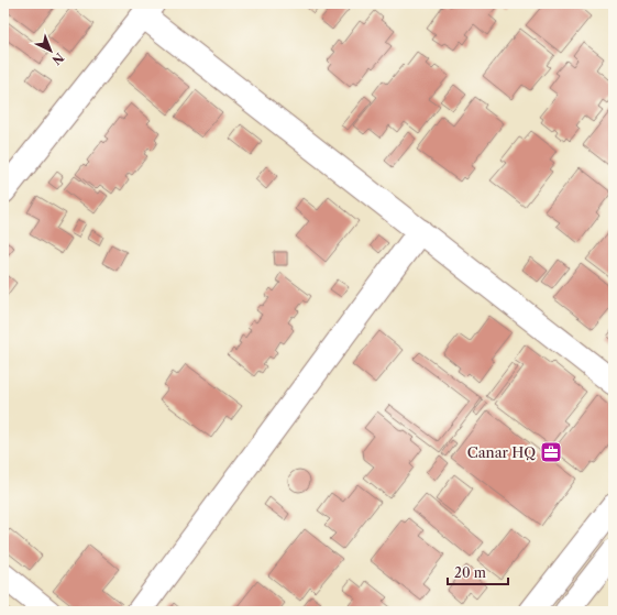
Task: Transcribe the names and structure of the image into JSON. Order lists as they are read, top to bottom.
{
  "places": {
    "office": ["Canar HQ"]
  },
  "scale_bar": "20 m",
  "north": "bottom right"
}
